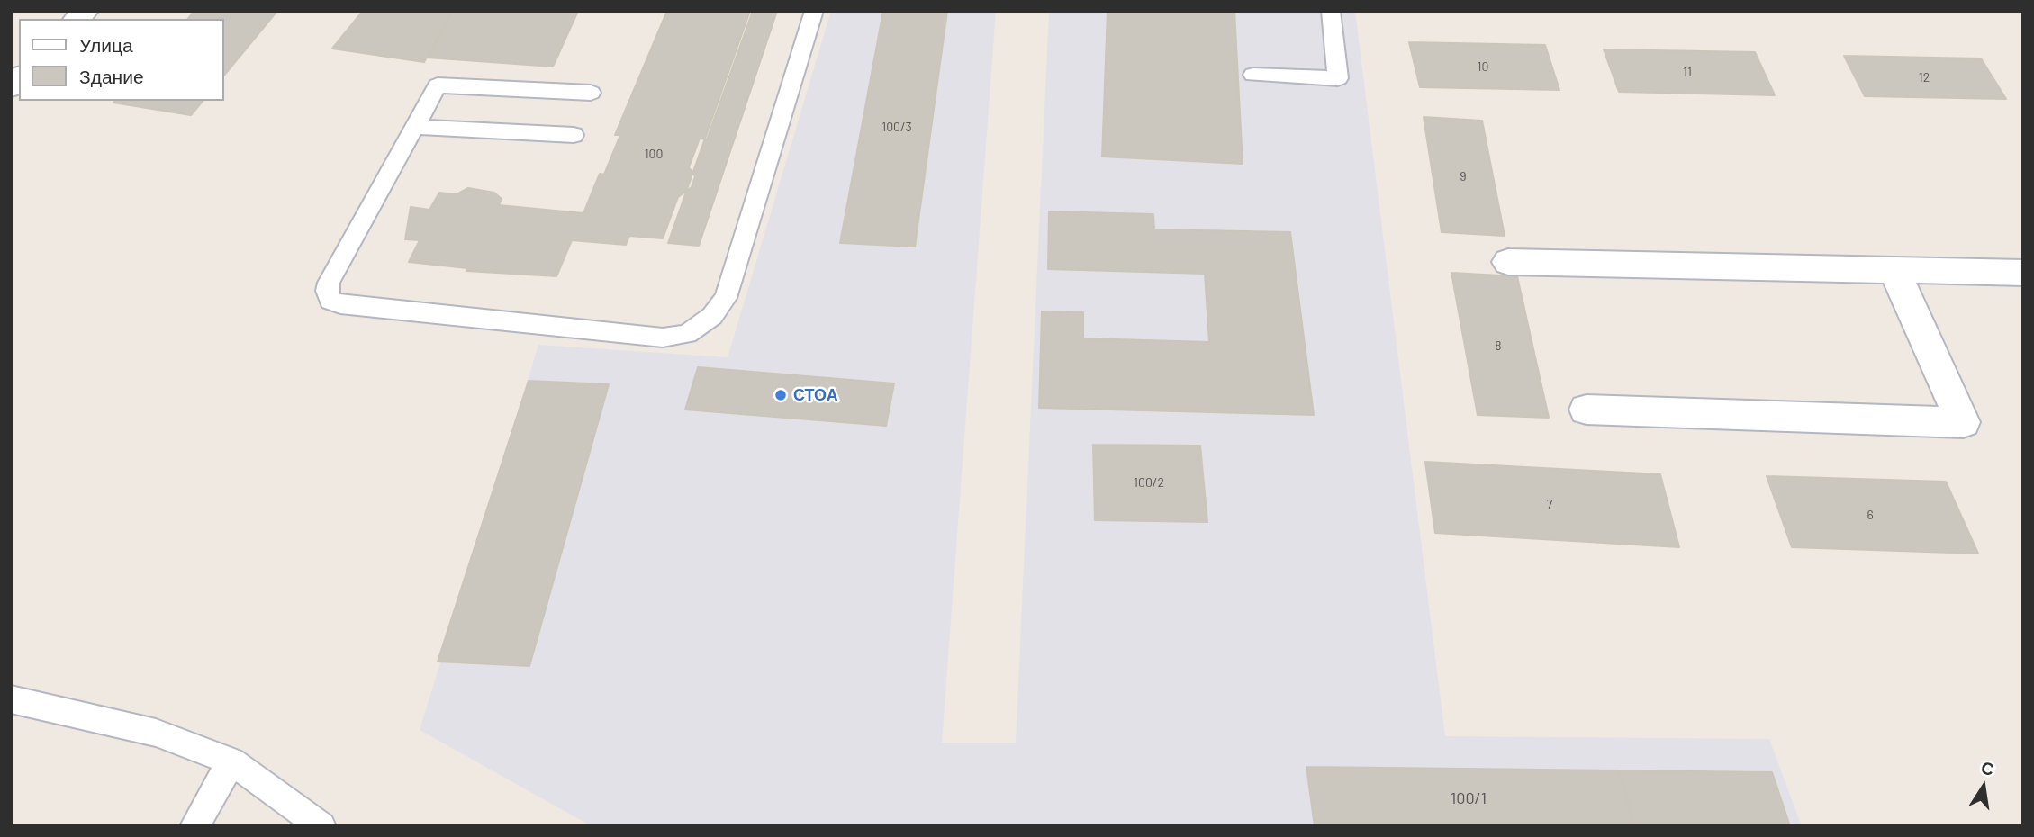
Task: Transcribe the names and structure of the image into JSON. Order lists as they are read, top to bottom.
{
  "places": ["СТОА"],
  "house_numbers": [
    "10",
    "11",
    "12",
    "100/3",
    "100",
    "9",
    "8",
    "100/2",
    "7",
    "6",
    "100/1"
  ],
  "legend": ["Улица", "Здание"],
  "north": "top"
}
